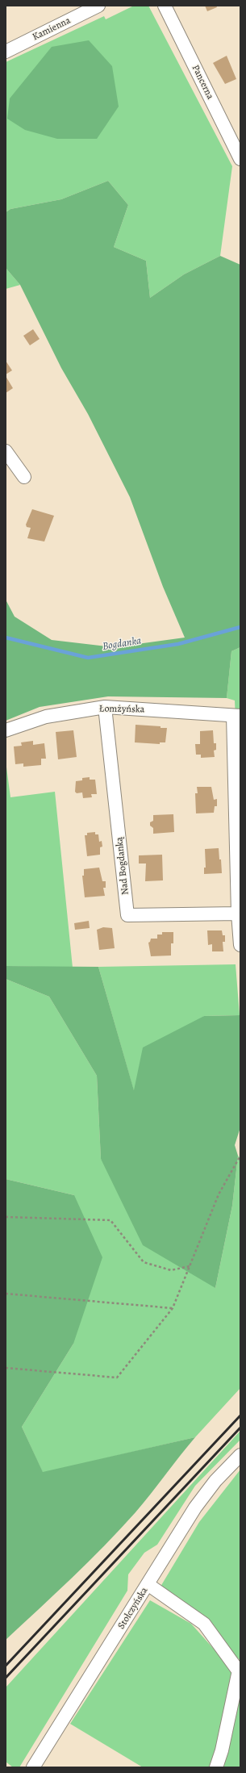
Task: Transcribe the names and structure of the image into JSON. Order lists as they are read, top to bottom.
{
  "streets": {
    "street": [
      "Kamienna",
      "Pancerna",
      "Łomżyńska",
      "Nad Bogdanką",
      "Stołczyńska"
    ]
  },
  "crossings": [
    ["Łomżyńska", "Nad Bogdanką"]
  ],
  "water": ["Bogdanka"]
}
